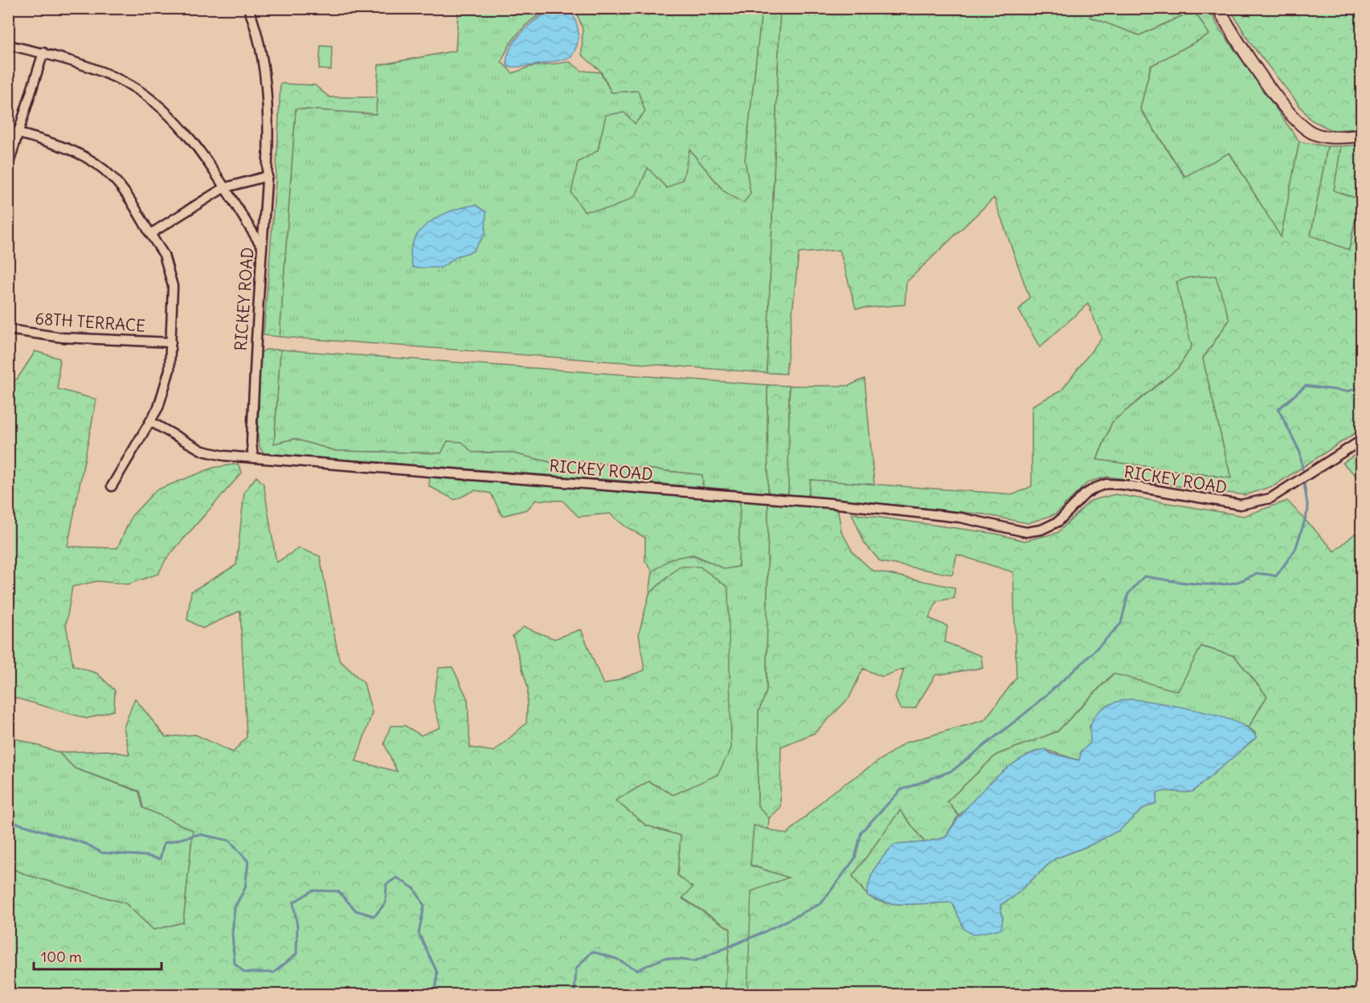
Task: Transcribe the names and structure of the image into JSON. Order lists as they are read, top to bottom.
{
  "streets": {
    "street": ["RICKEY ROAD", "68TH TERRACE"]
  },
  "scale_bar": "100 m"
}
